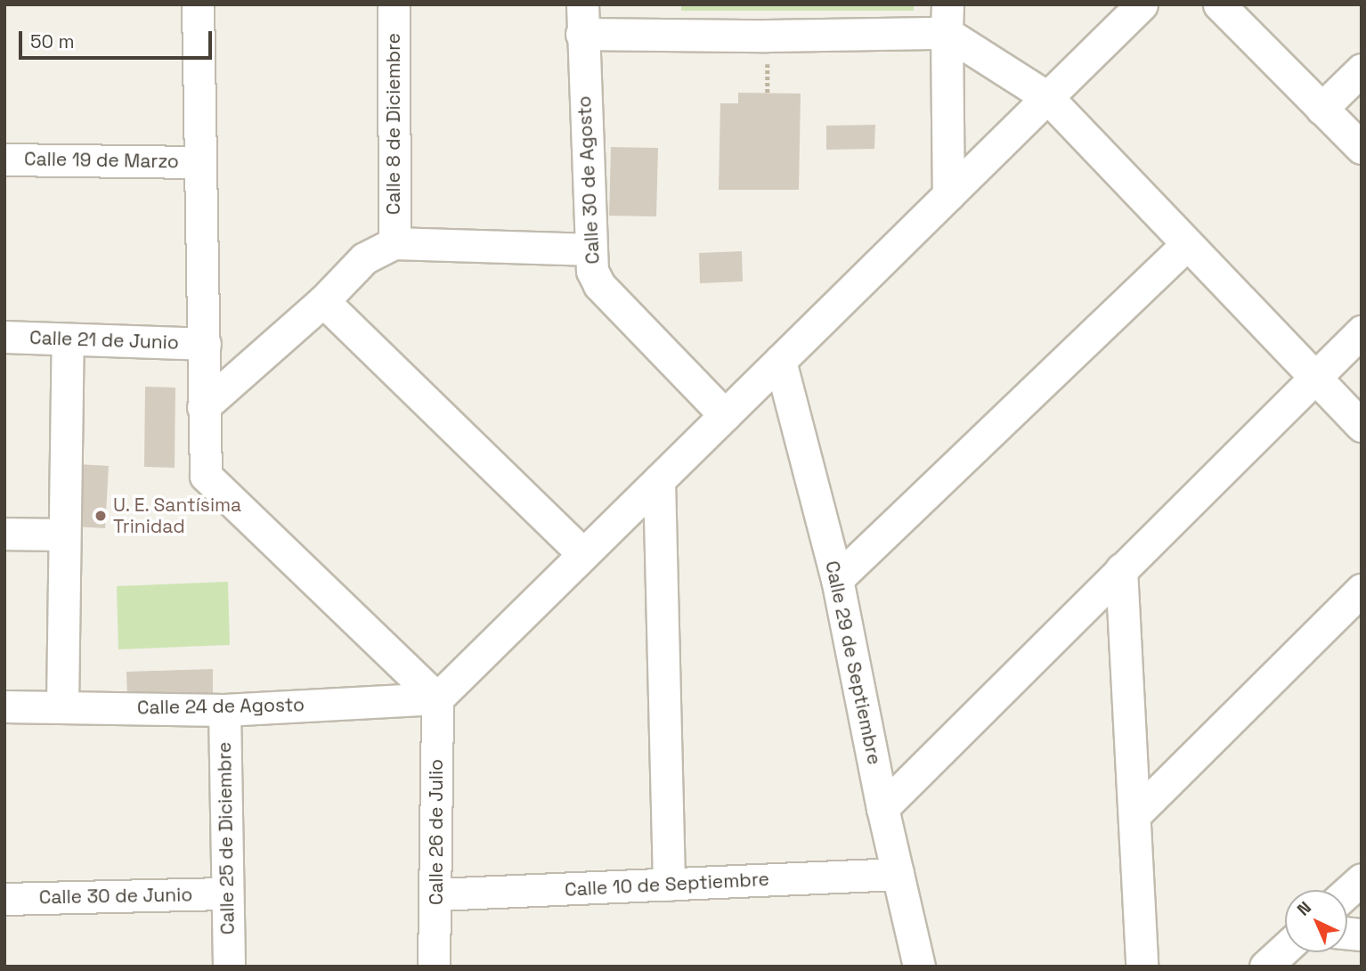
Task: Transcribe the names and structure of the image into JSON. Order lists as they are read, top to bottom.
{
  "streets": {
    "street": [
      "Calle 8 de Diciembre",
      "Calle 19 de Marzo",
      "Calle 30 de Agosto",
      "Calle 21 de Junio",
      "Calle 29 de Septiembre",
      "Calle 24 de Agosto",
      "Calle 26 de Julio",
      "Calle 25 de Diciembre",
      "Calle 10 de Septiembre",
      "Calle 30 de Junio"
    ]
  },
  "crossings": [
    ["Calle 29 de Septiembre", "Calle 10 de Septiembre"],
    ["Calle 24 de Agosto", "Calle 26 de Julio"],
    ["Calle 24 de Agosto", "Calle 25 de Diciembre"],
    ["Calle 26 de Julio", "Calle 10 de Septiembre"],
    ["Calle 25 de Diciembre", "Calle 30 de Junio"]
  ],
  "places": ["U. E. Santísima Trinidad"],
  "scale_bar": "50 m",
  "north": "top left"
}
